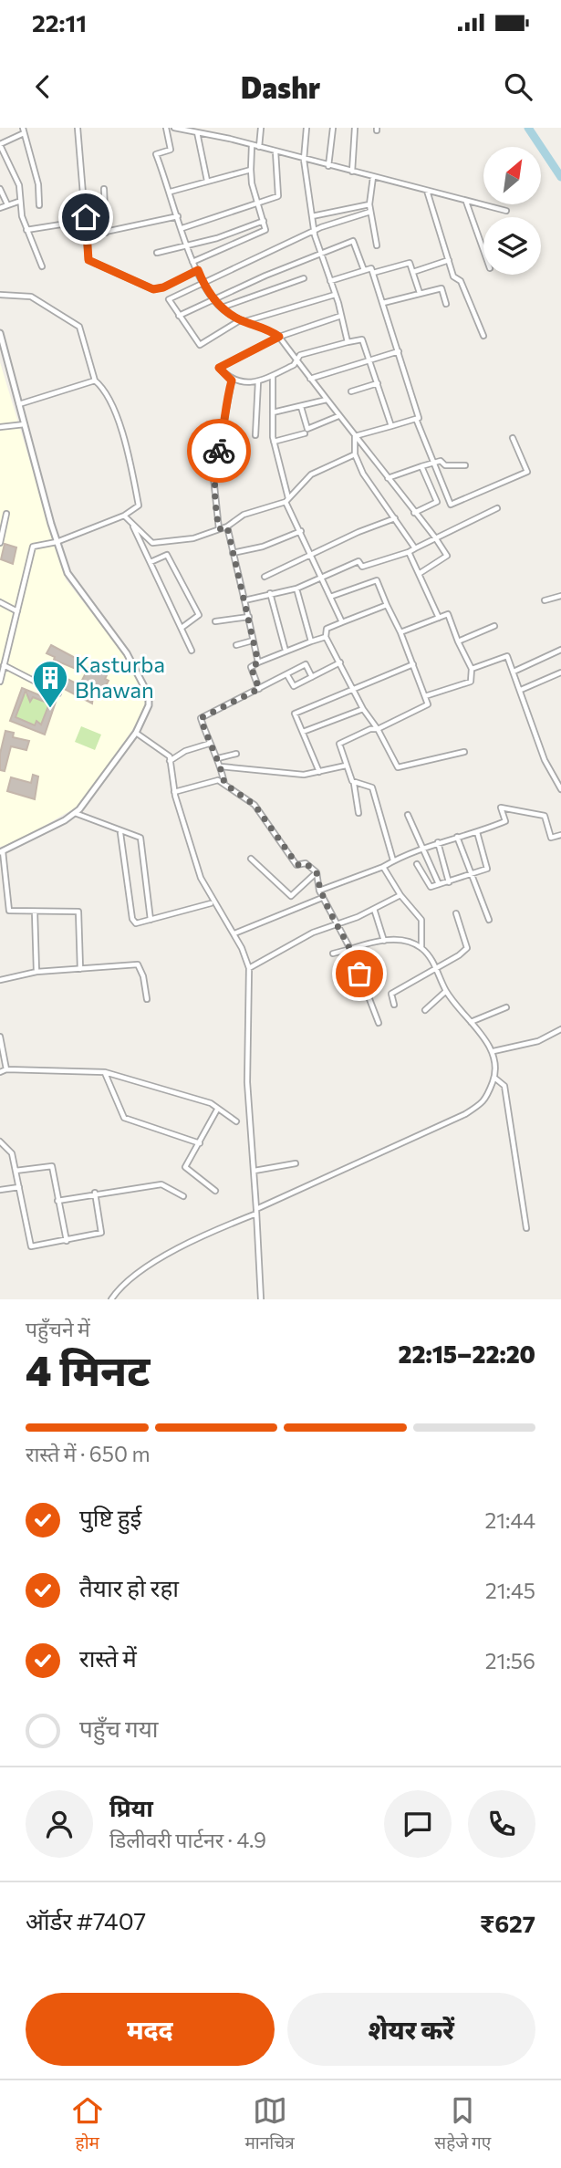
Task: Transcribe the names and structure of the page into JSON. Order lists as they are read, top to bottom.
{
  "places": {
    "building": ["Kasturba Bhawan"]
  },
  "north": "top right",
  "page": {
    "status": "22:11",
    "header": "Dashr",
    "heading": ["4 मिनट", "पहुँचने में", "22:15–22:20"],
    "panel": [
      "प्रिया",
      "डिलीवरी पार्टनर · 4.9",
      "ऑर्डर #7407",
      "₹627"
    ],
    "bar": "रास्ते में · 650 m",
    "list": [
      ["पुष्टि हुई", "21:44"],
      ["तैयार हो रहा", "21:45"],
      ["रास्ते में", "21:56"],
      "पहुँच गया"
    ],
    "buttons": ["मदद", "शेयर करें"],
    "tabs": ["होम", "मानचित्र", "सहेजे गए"]
  }
}
